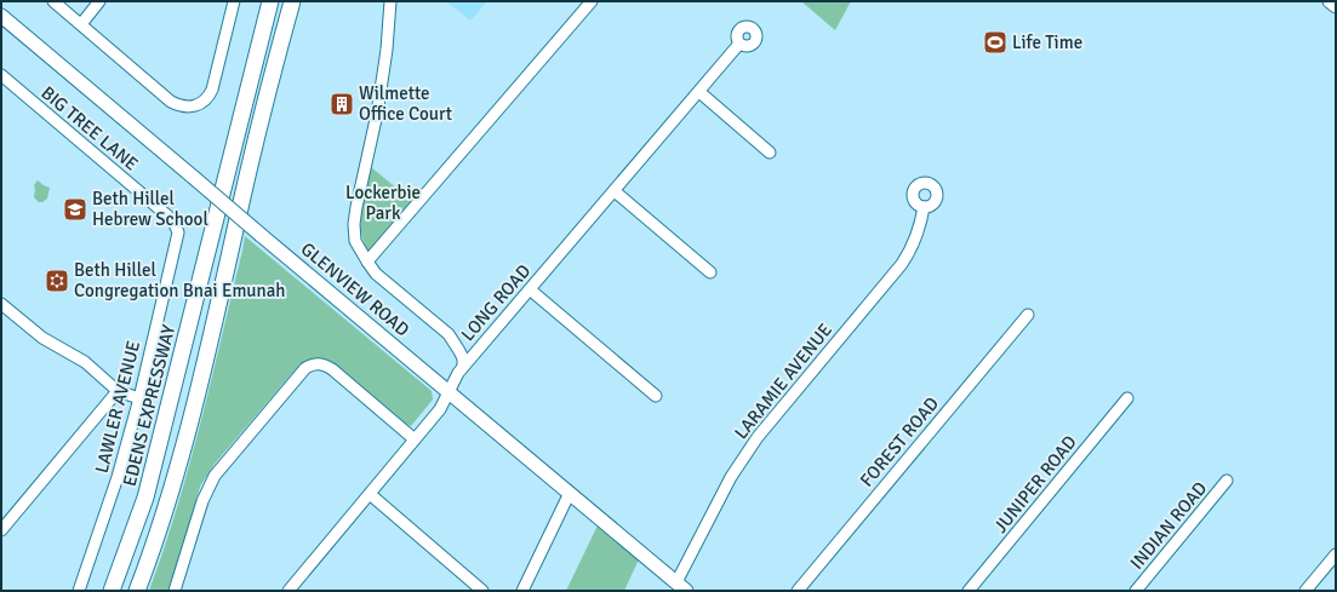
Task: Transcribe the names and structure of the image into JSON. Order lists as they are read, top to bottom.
{
  "streets": {
    "highway": ["EDENS EXPRESSWAY"],
    "main road": ["GLENVIEW ROAD"],
    "street": [
      "BIG TREE LANE",
      "LONG ROAD",
      "LARAMIE AVENUE",
      "LAWLER AVENUE",
      "FOREST ROAD",
      "JUNIPER ROAD",
      "INDIAN ROAD"
    ]
  },
  "crossings": [
    ["BIG TREE LANE", "LAWLER AVENUE"],
    ["GLENVIEW ROAD", "LONG ROAD"],
    ["GLENVIEW ROAD", "LARAMIE AVENUE"]
  ],
  "parks": ["Lockerbie Park"],
  "places": {
    "sports": ["Life Time"],
    "building": ["Wilmette Office Court"],
    "school or university": ["Beth Hillel Hebrew School"],
    "synagogue": ["Beth Hillel Congregation Bnai Emunah"]
  }
}
